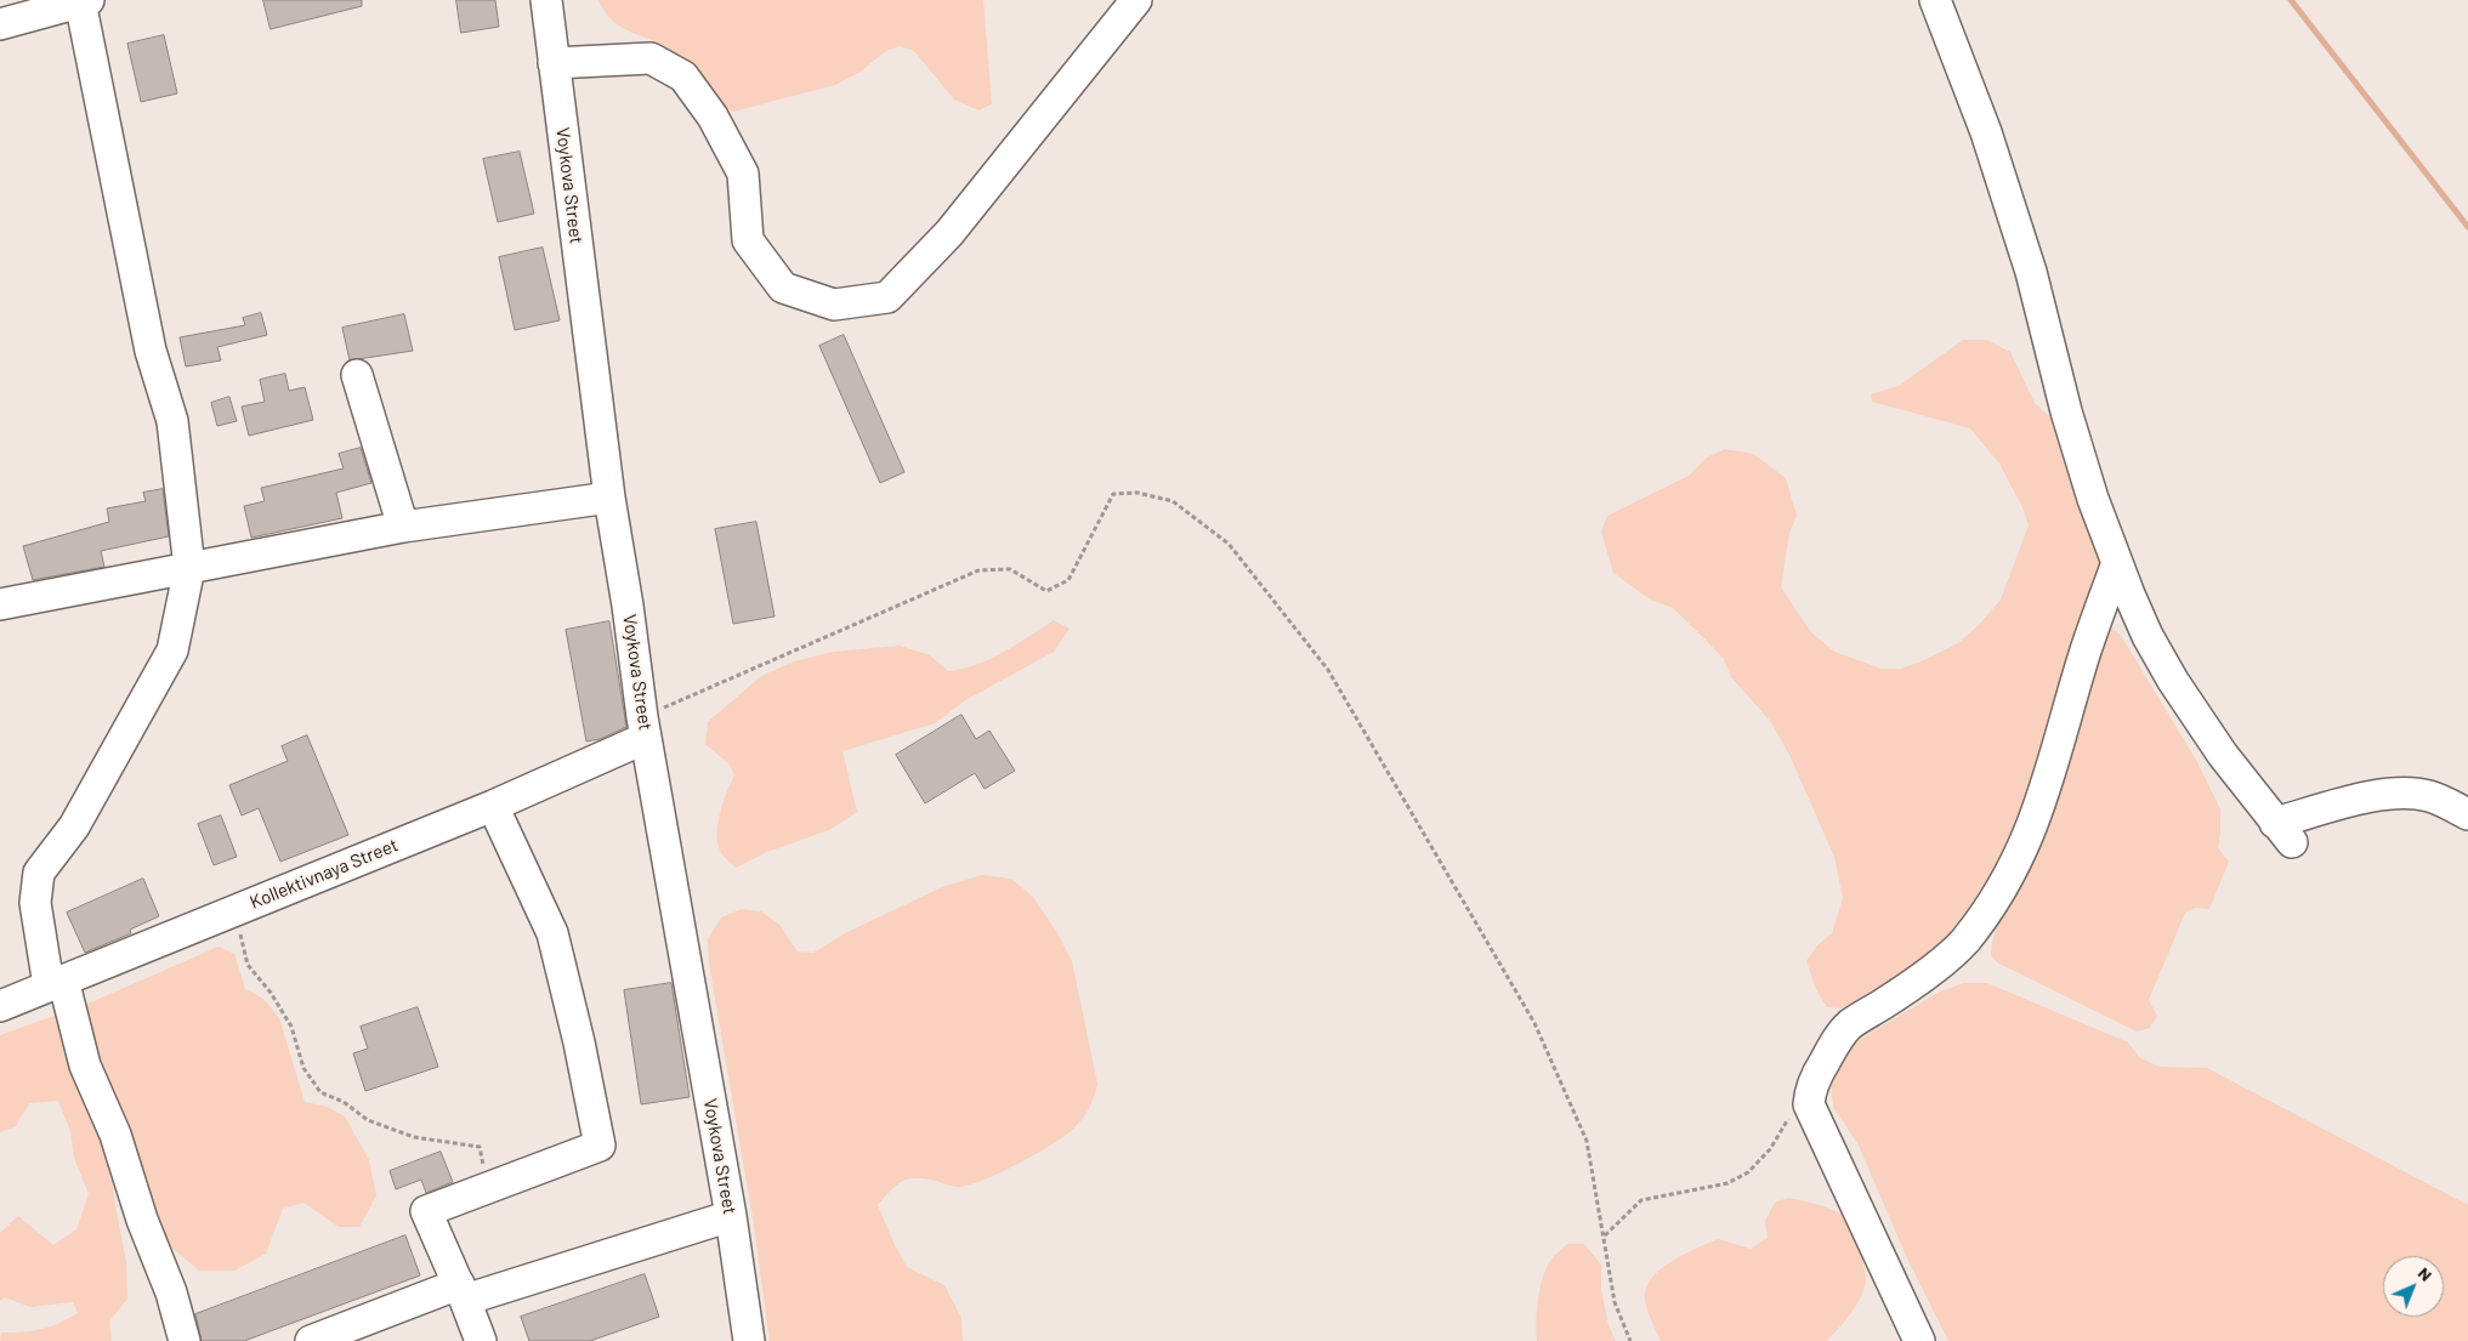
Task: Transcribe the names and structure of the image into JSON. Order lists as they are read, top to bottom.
{
  "streets": {
    "street": ["Voykova Street", "Kollektivnaya Street"]
  },
  "crossings": [
    ["Voykova Street", "Kollektivnaya Street"]
  ],
  "north": "top right"
}
